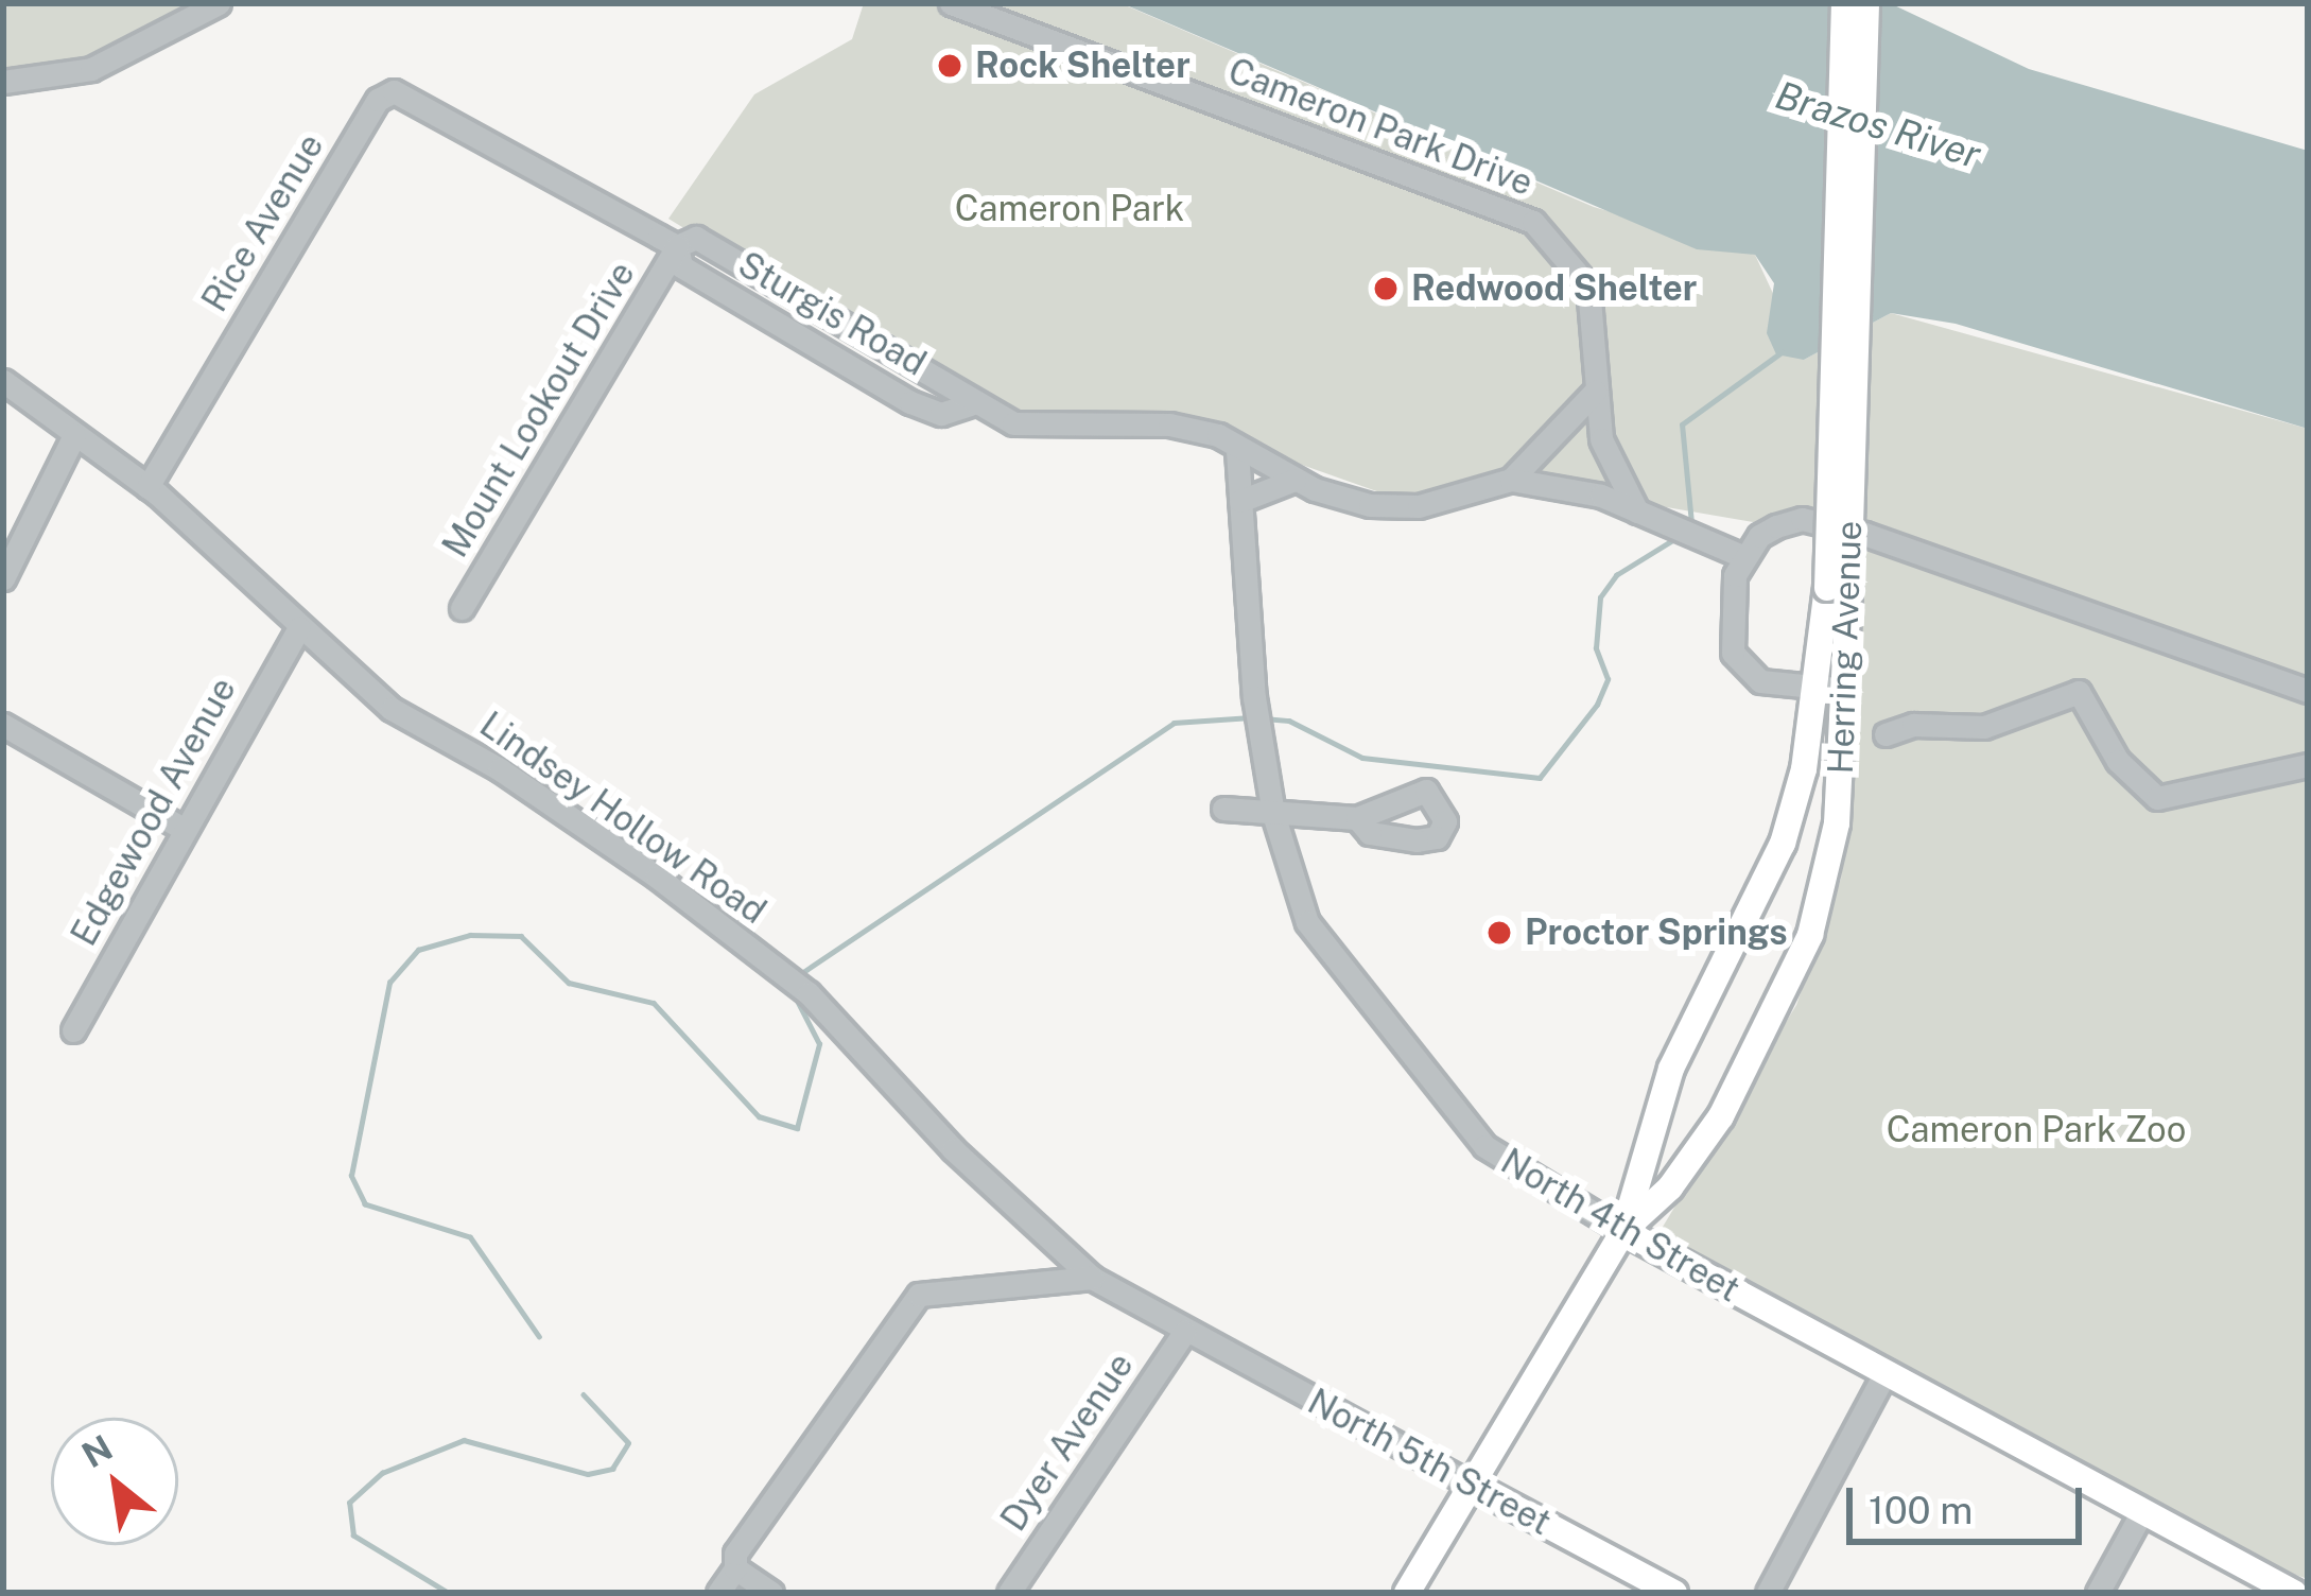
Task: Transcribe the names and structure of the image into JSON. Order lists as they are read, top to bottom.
{
  "streets": {
    "main road": ["Herring Avenue", "North 4th Street", "North 5th Street"],
    "street": [
      "Cameron Park Drive",
      "Rice Avenue",
      "Sturgis Road",
      "Mount Lookout Drive",
      "Edgewood Avenue",
      "Lindsey Hollow Road",
      "Dyer Avenue"
    ]
  },
  "crossings": [
    ["Cameron Park Drive", "Sturgis Road"],
    ["Rice Avenue", "Sturgis Road"],
    ["Rice Avenue", "Lindsey Hollow Road"],
    ["Sturgis Road", "Mount Lookout Drive"],
    ["Sturgis Road", "North 4th Street"],
    ["Herring Avenue", "North 4th Street"],
    ["Herring Avenue", "North 5th Street"],
    ["Edgewood Avenue", "Lindsey Hollow Road"],
    ["Lindsey Hollow Road", "Dyer Avenue"],
    ["Lindsey Hollow Road", "North 5th Street"],
    ["Dyer Avenue", "North 5th Street"]
  ],
  "water": ["Brazos River"],
  "parks": ["Cameron Park", "Cameron Park Zoo"],
  "places": ["Rock Shelter", "Redwood Shelter", "Proctor Springs"],
  "scale_bar": "100 m",
  "north": "top left"
}
